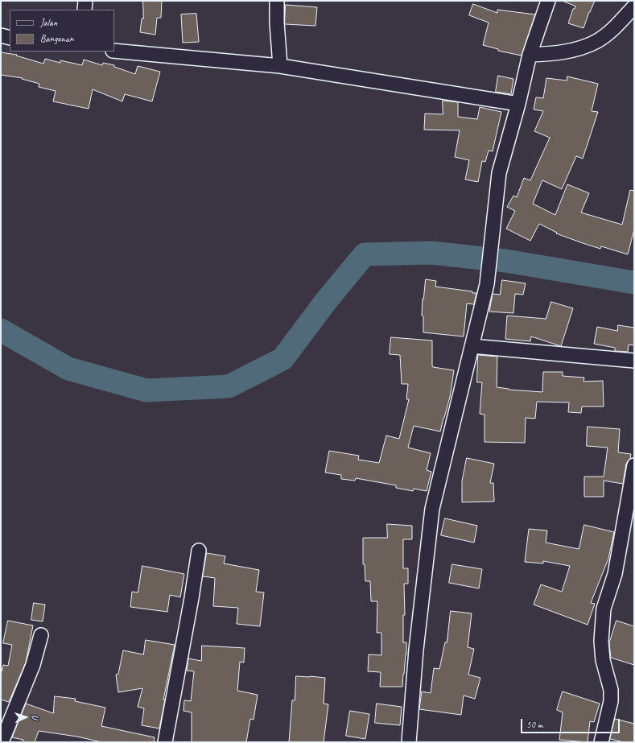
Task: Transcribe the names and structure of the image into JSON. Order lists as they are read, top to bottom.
{
  "legend": ["Jalan", "Bangunan"],
  "scale_bar": "50 m",
  "north": "right"
}
